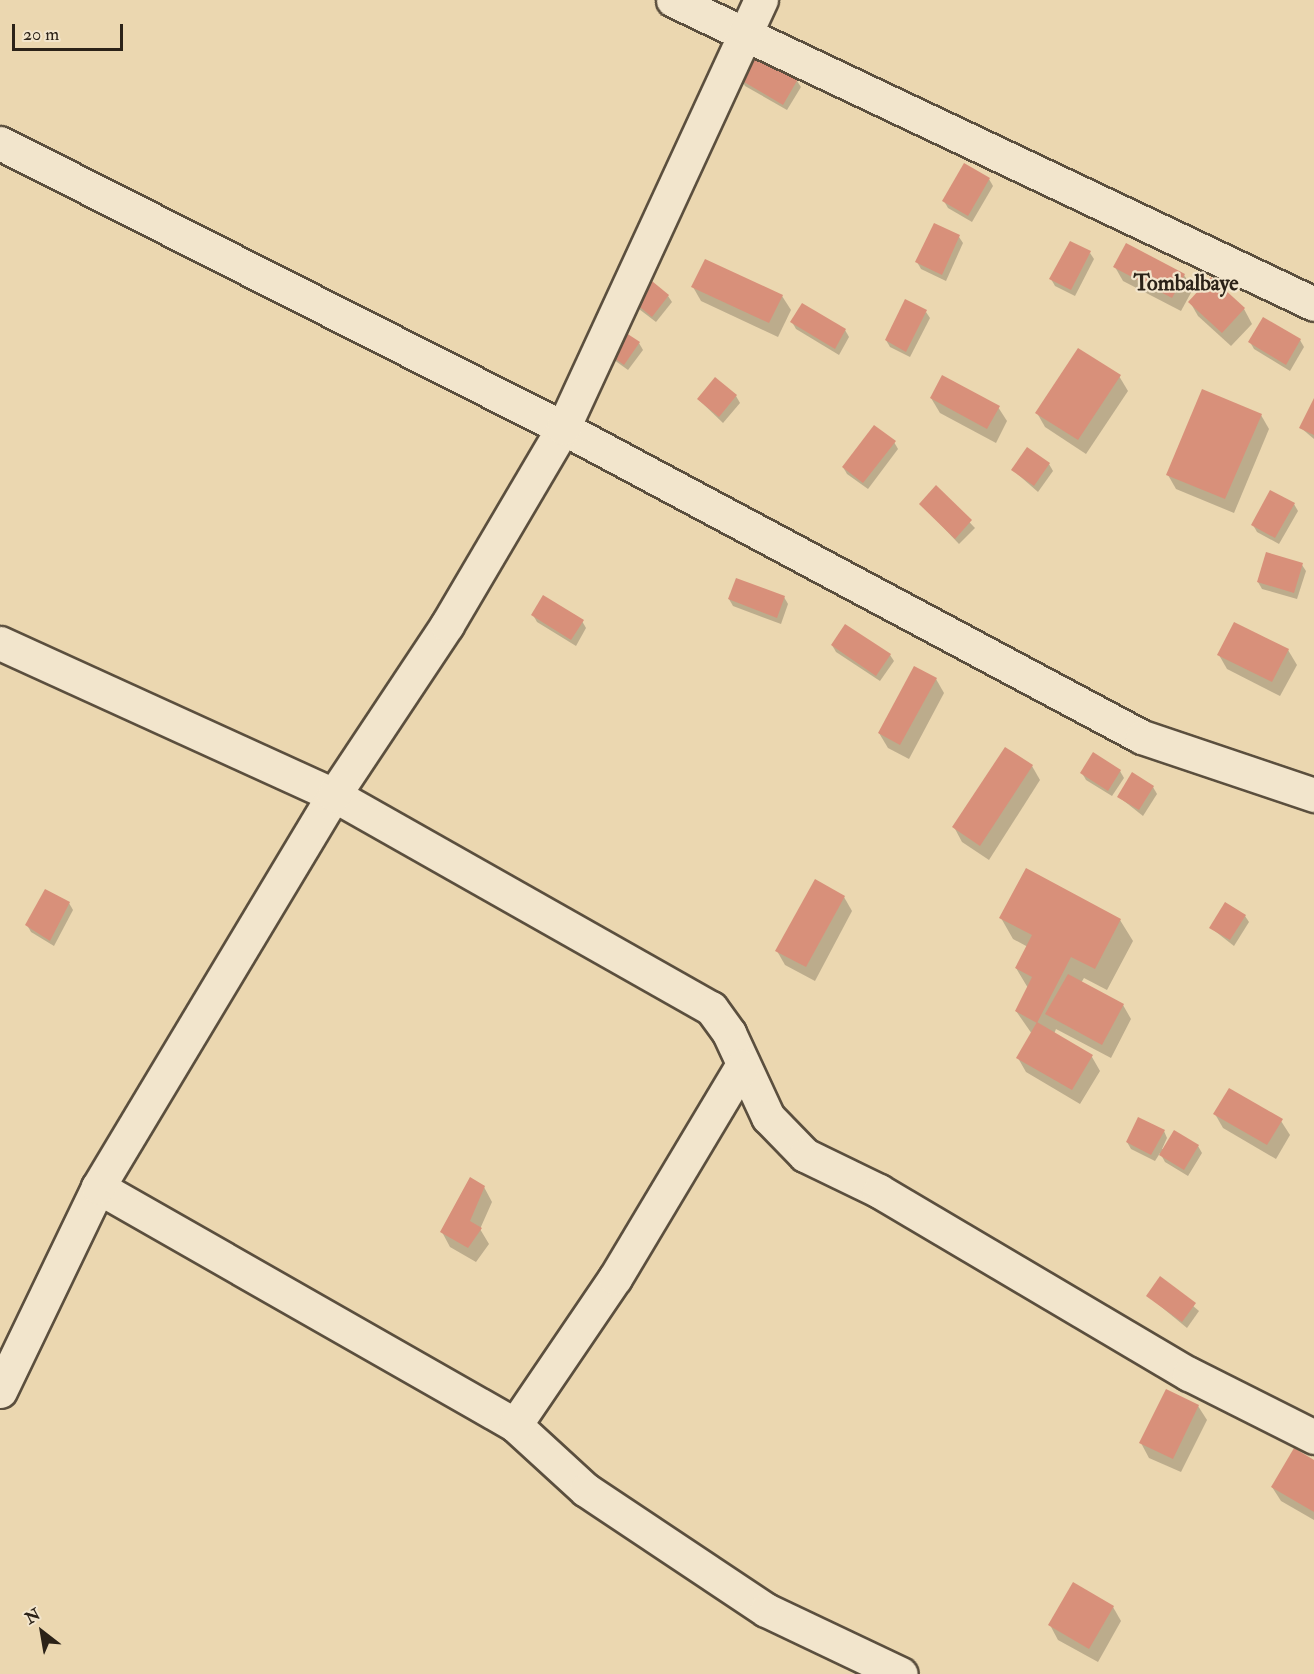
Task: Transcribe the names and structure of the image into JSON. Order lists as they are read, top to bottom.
{
  "districts": ["Tombalbaye"],
  "scale_bar": "20 m",
  "north": "top left"
}
